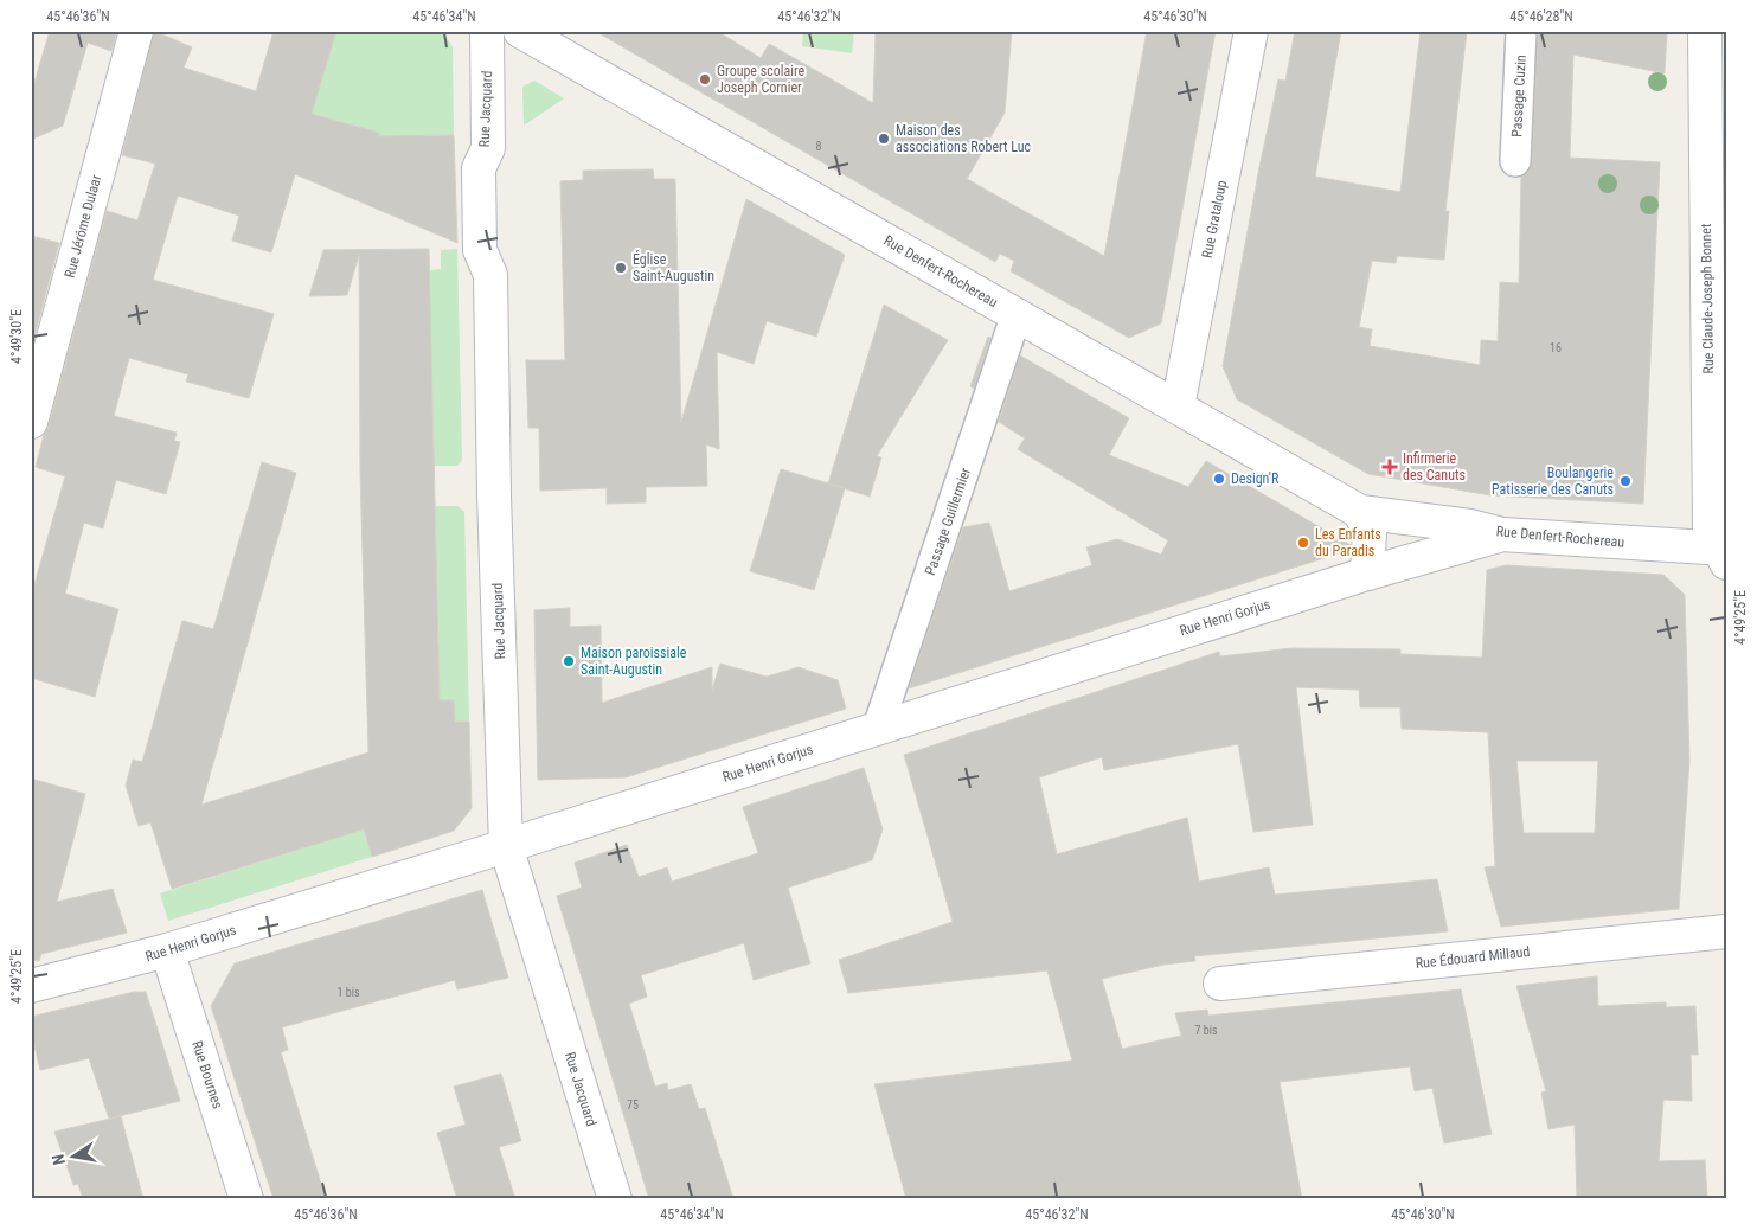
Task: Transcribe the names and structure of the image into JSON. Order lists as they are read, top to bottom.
{
  "streets": {
    "street": [
      "Passage Cuzin",
      "Rue Jacquard",
      "Rue Grataloup",
      "Rue Jérôme Dulaar",
      "Rue Denfert-Rochereau",
      "Rue Claude-Joseph Bonnet",
      "Passage Guillermier",
      "Rue Henri Gorjus",
      "Rue Édouard Millaud",
      "Rue Bournes"
    ]
  },
  "crossings": [
    ["Rue Jacquard", "Rue Henri Gorjus"],
    ["Rue Grataloup", "Rue Denfert-Rochereau"],
    ["Rue Denfert-Rochereau", "Rue Claude-Joseph Bonnet"],
    ["Rue Denfert-Rochereau", "Passage Guillermier"],
    ["Rue Denfert-Rochereau", "Rue Henri Gorjus"],
    ["Passage Guillermier", "Rue Henri Gorjus"],
    ["Rue Henri Gorjus", "Rue Bournes"]
  ],
  "places": {
    "other": [
      "Groupe scolaire Joseph Cornier",
      "Maison des associations Robert Luc",
      "Église Saint-Augustin",
      "Design'R",
      "Boulangerie Patisserie des Canuts",
      "Les Enfants du Paradis",
      "Maison paroissiale Saint-Augustin"
    ],
    "health": ["Infirmerie des Canuts"]
  },
  "house_numbers": [
    "8",
    "16",
    "1 bis",
    "7 bis",
    "75"
  ],
  "north": "left",
  "coordinates": [
    "45°46'36\"N",
    "45°46'34\"N",
    "45°46'32\"N",
    "45°46'30\"N",
    "45°46'28\"N",
    "4°49'30\"E",
    "4°49'25\"E"
  ]
}
